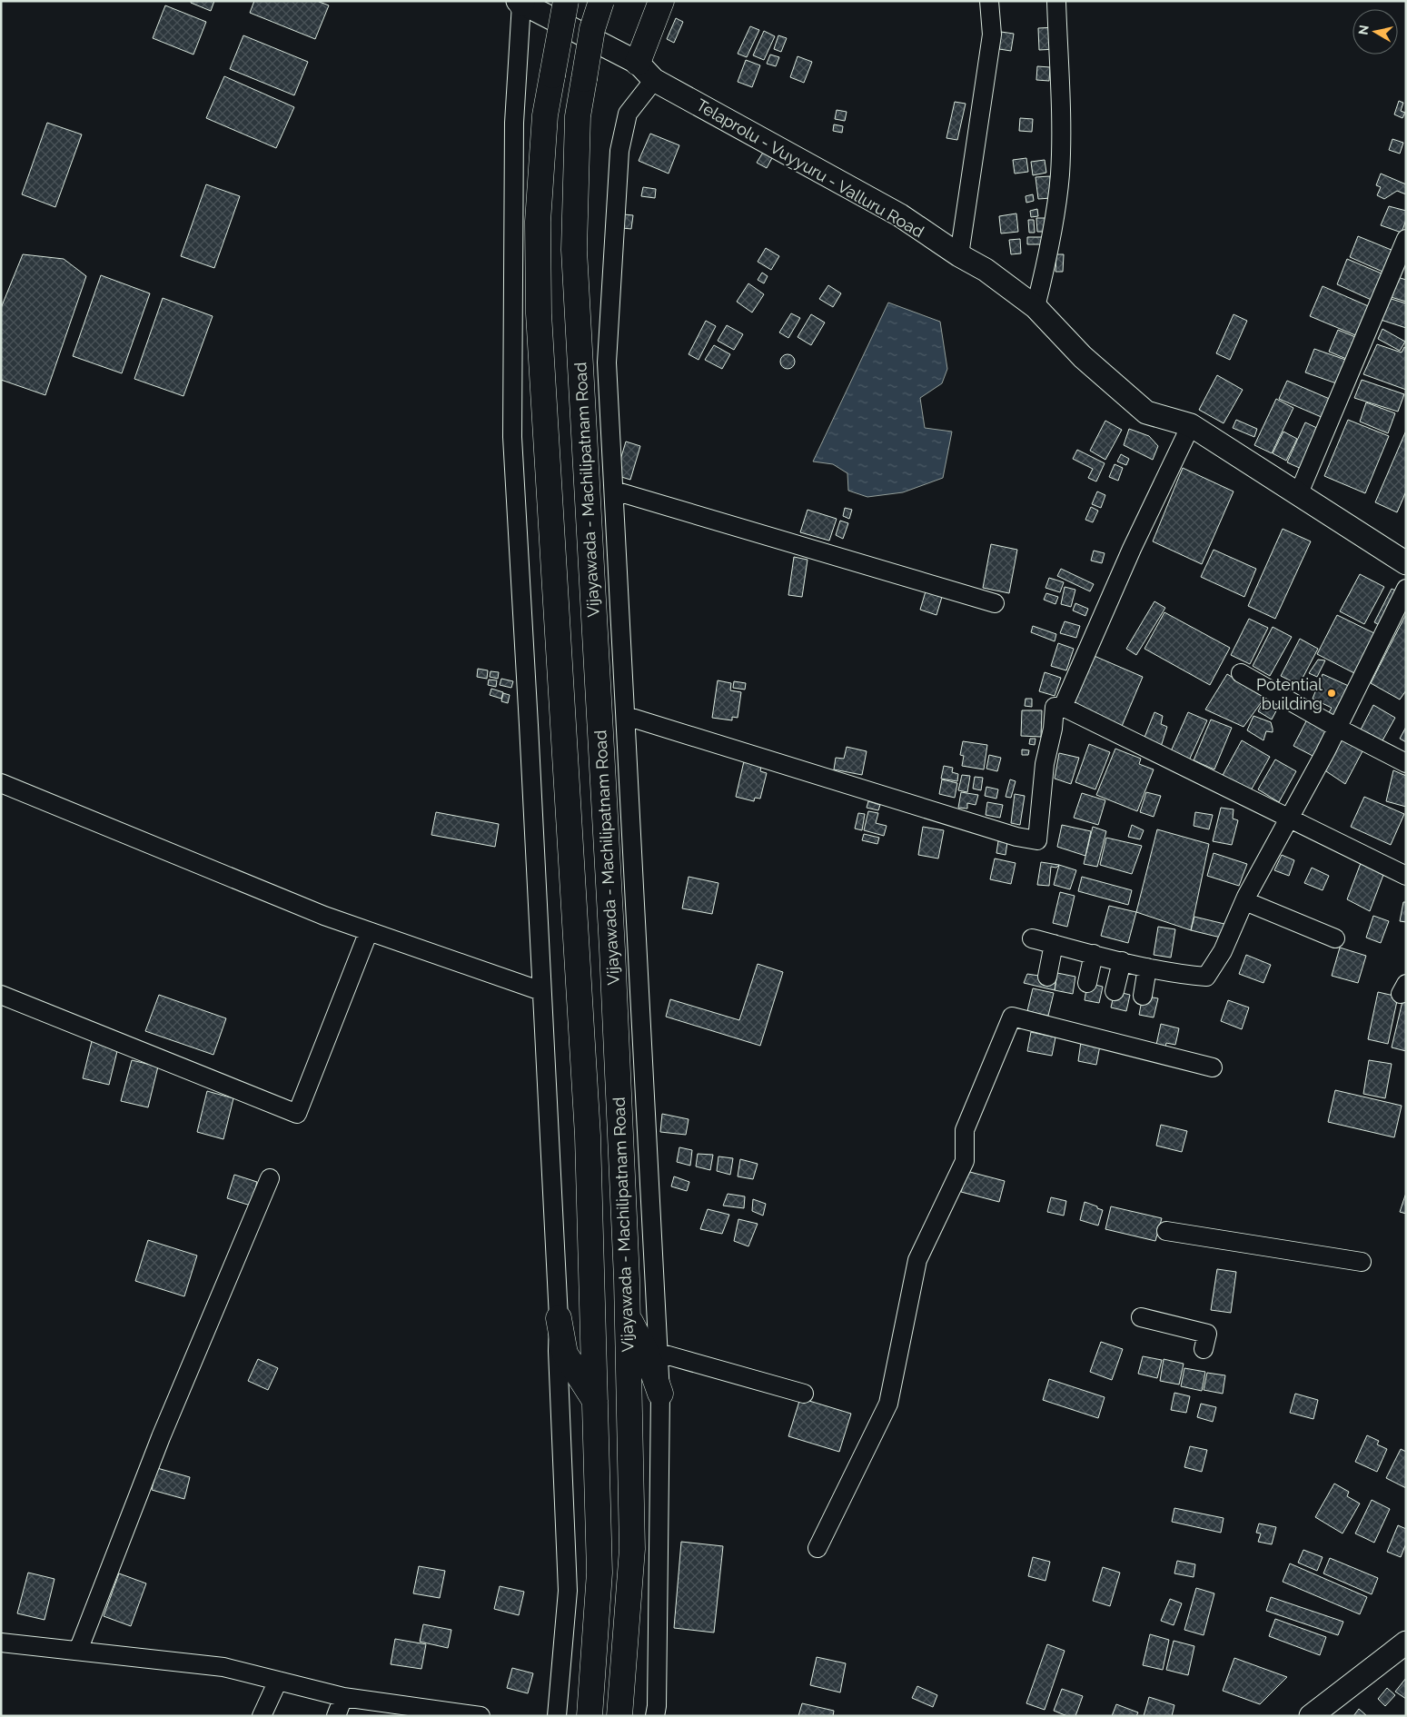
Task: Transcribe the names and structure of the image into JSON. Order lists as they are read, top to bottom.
{
  "streets": {
    "highway": ["Vijayawada - Machilipatnam Road"],
    "main road": ["Telaprolu - Vuyyuru - Valluru Road"]
  },
  "places": ["Potential building"],
  "north": "left"
}
